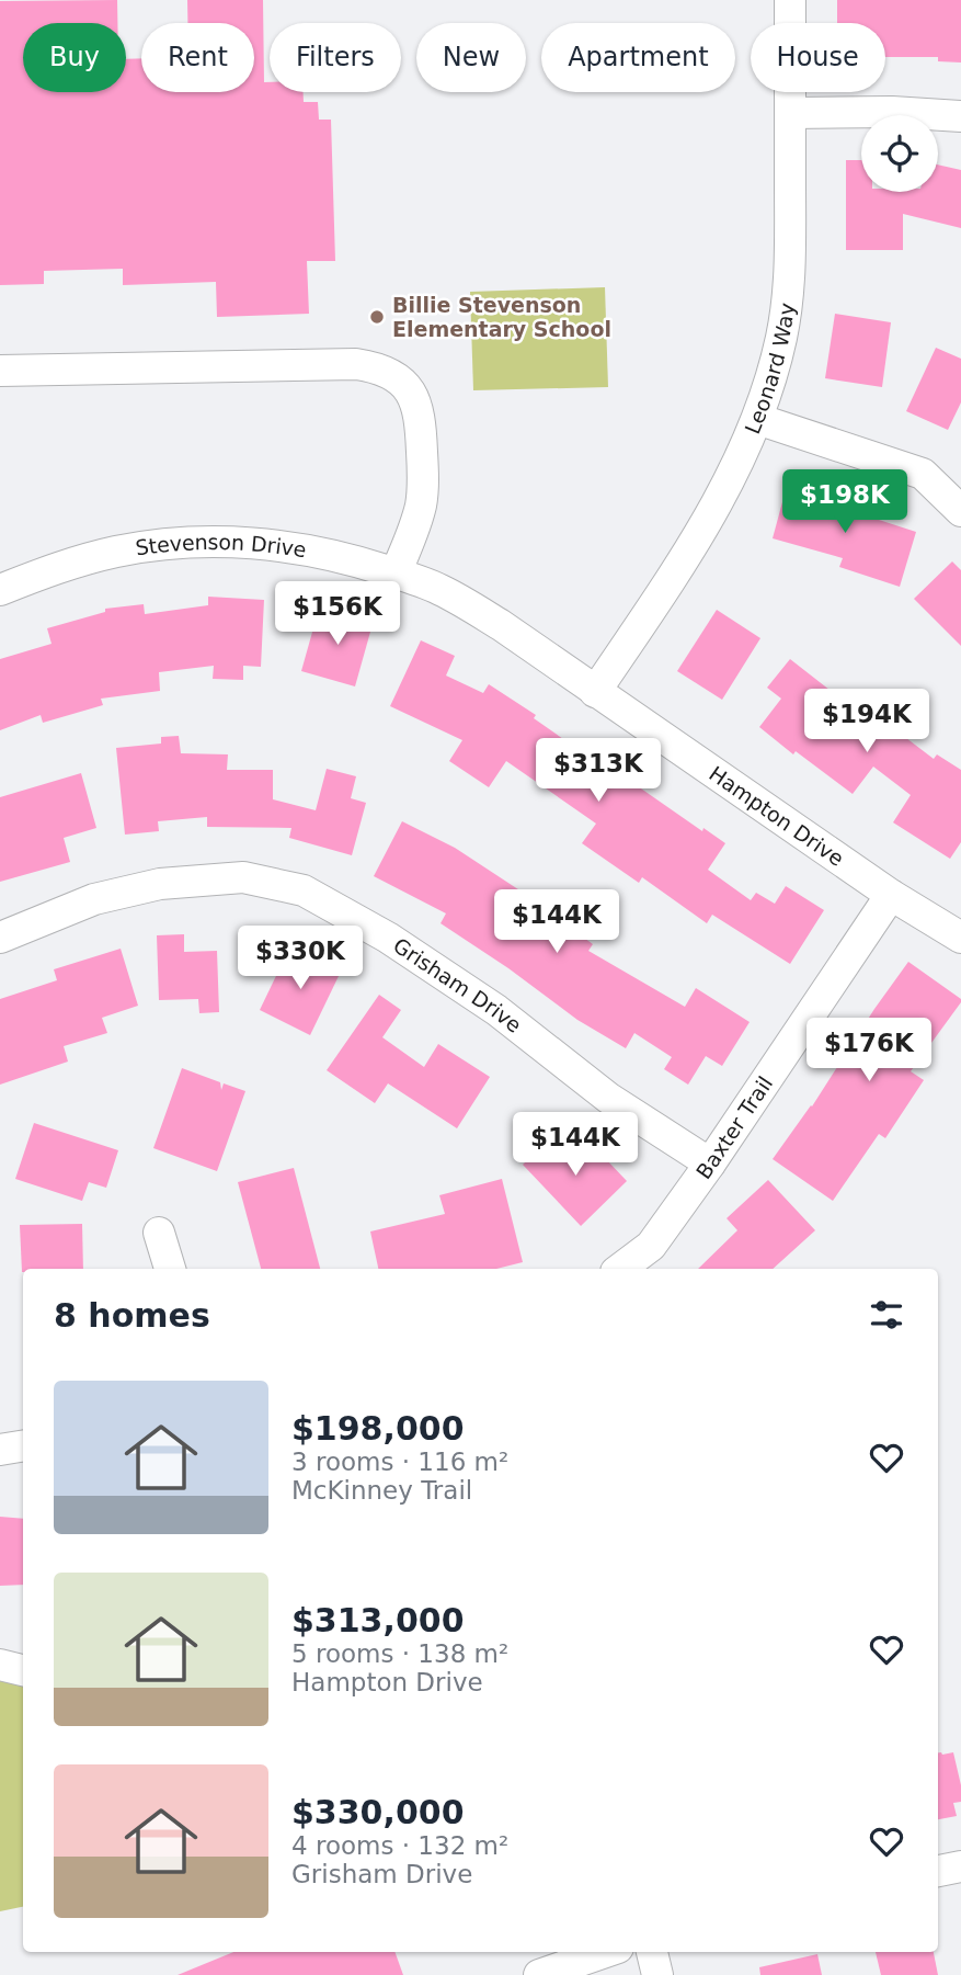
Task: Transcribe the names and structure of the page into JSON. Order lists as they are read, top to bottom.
{
  "streets": {
    "street": [
      "Leonard Way",
      "Stevenson Drive",
      "Hampton Drive",
      "Grisham Drive",
      "Baxter Trail"
    ]
  },
  "crossings": [
    ["Leonard Way", "Stevenson Drive"],
    ["Leonard Way", "Hampton Drive"],
    ["Stevenson Drive", "Hampton Drive"],
    ["Hampton Drive", "Baxter Trail"],
    ["Grisham Drive", "Baxter Trail"]
  ],
  "places": ["Billie Stevenson Elementary School"],
  "page": {
    "chip": [
      "Buy",
      "Rent",
      "Filters",
      "New",
      "Apartment",
      "House"
    ],
    "price": [
      "$198K",
      "$156K",
      "$194K",
      "$313K",
      "$144K",
      "$330K",
      "$176K",
      "$144K"
    ],
    "heading": "8 homes",
    "list": [
      {
        "name": "$198,000",
        "note": "3 rooms · 116 m² · McKinney Trail"
      },
      {
        "name": "$313,000",
        "note": "5 rooms · 138 m² · Hampton Drive"
      },
      {
        "name": "$330,000",
        "note": "4 rooms · 132 m² · Grisham Drive"
      }
    ]
  }
}
